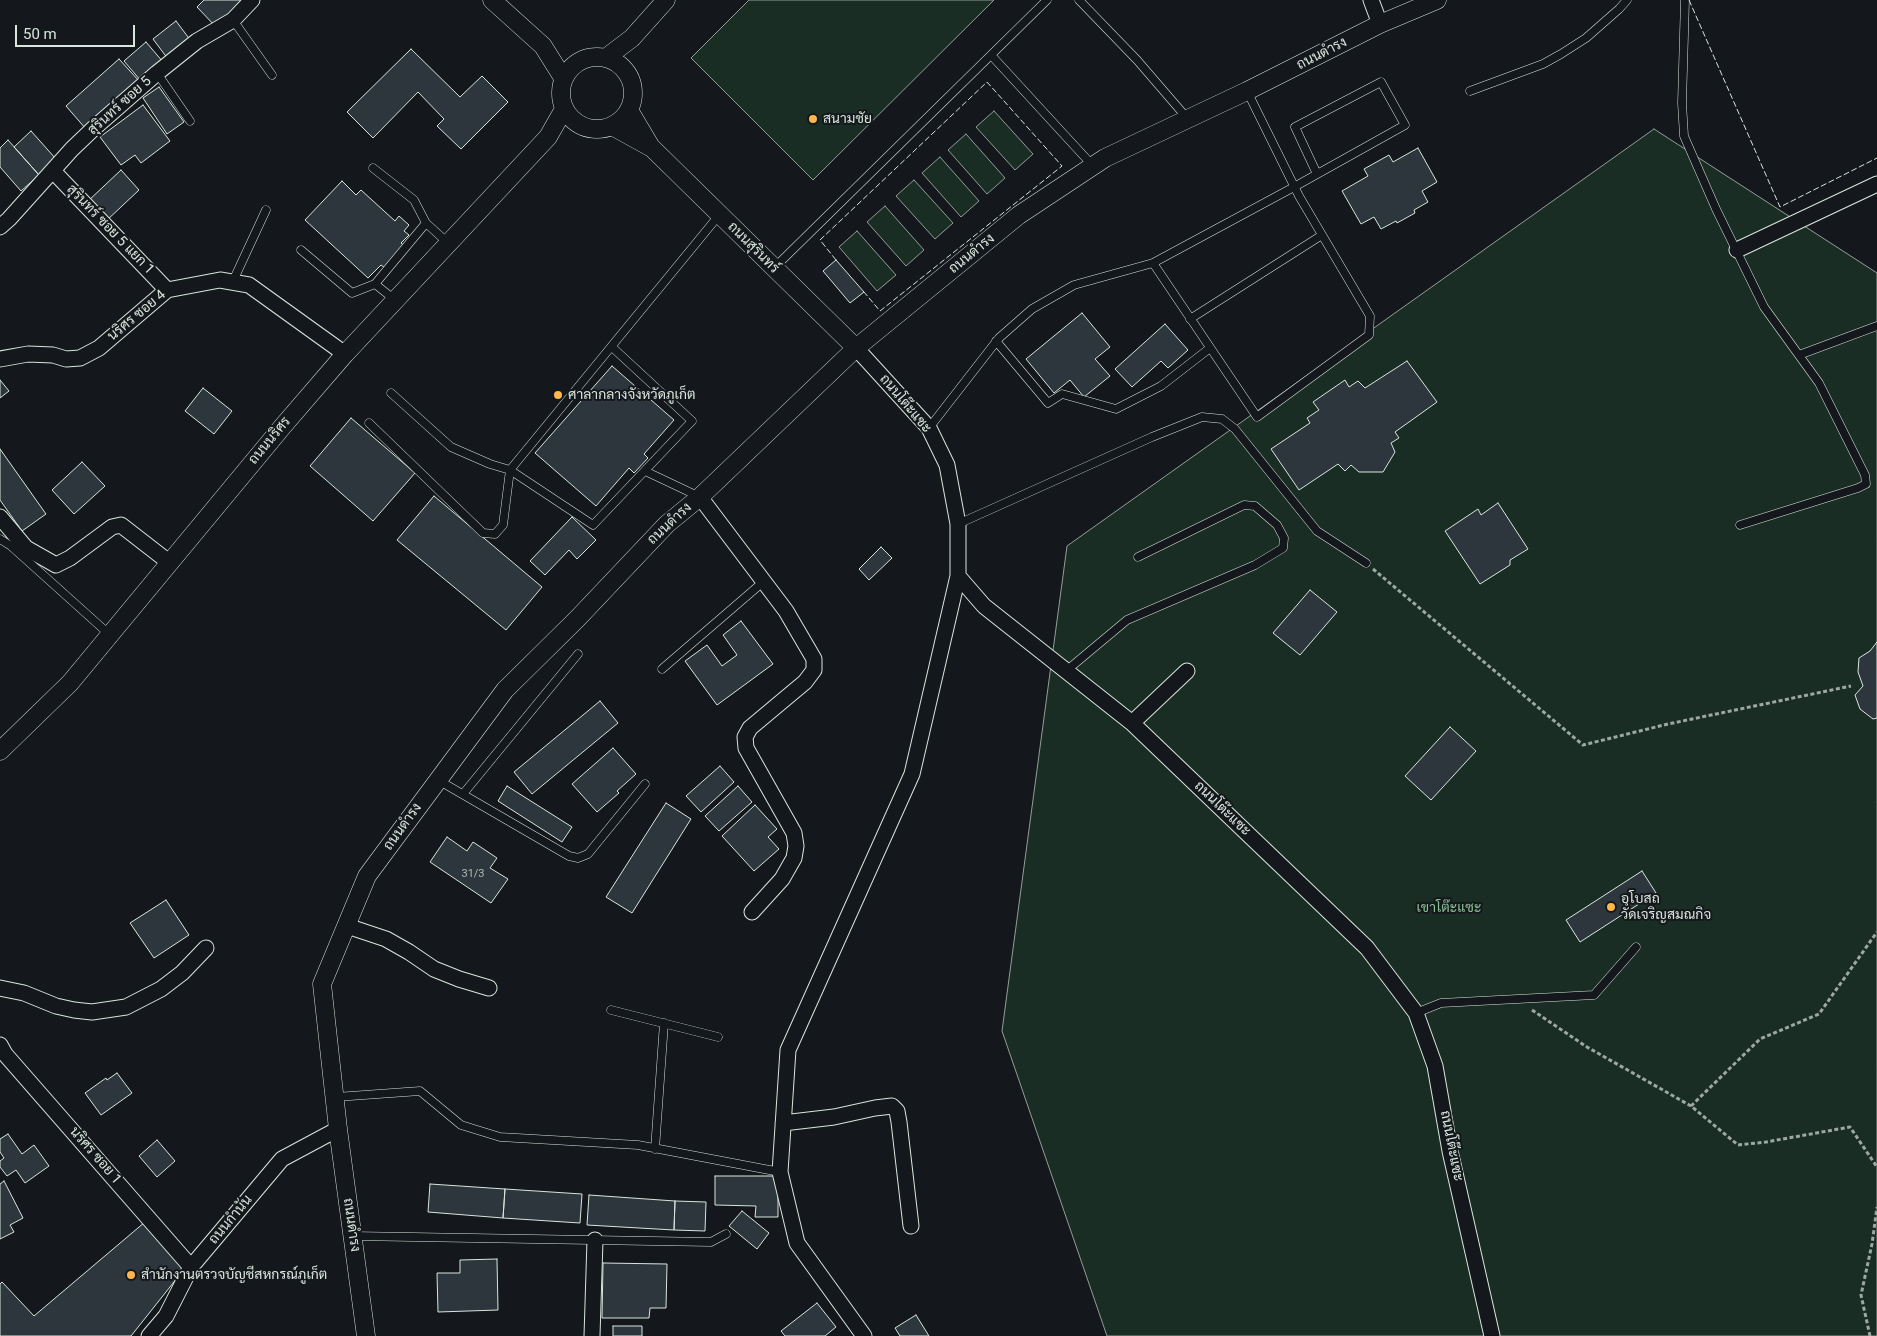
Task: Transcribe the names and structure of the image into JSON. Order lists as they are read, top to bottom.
{
  "streets": {
    "street": [
      "ถนนดำรง",
      "สุรินทร์ ซอย 5",
      "สุรินทร์ ซอย 5 แยก 1",
      "ถนนสุรินทร์",
      "นริศร ซอย 4",
      "ถนนโต๊ะแซะ",
      "ถนนนริศร",
      "นริศร ซอย 1",
      "ถนนกำนัน"
    ]
  },
  "crossings": [
    ["ถนนดำรง", "ถนนสุรินทร์"],
    ["ถนนดำรง", "ถนนโต๊ะแซะ"],
    ["ถนนดำรง", "ถนนกำนัน"],
    ["สุรินทร์ ซอย 5", "สุรินทร์ ซอย 5 แยก 1"],
    ["สุรินทร์ ซอย 5 แยก 1", "นริศร ซอย 4"],
    ["ถนนสุรินทร์", "ถนนโต๊ะแซะ"],
    ["ถนนสุรินทร์", "ถนนนริศร"],
    ["นริศร ซอย 4", "ถนนนริศร"],
    ["นริศร ซอย 1", "ถนนกำนัน"]
  ],
  "parks": ["เขาโต๊ะแซะ"],
  "places": [
    "สนามชัย",
    "ศาลากลางจังหวัดภูเก็ต",
    "อุโบสถ วัดเจริญสมณกิจ",
    "สำนักงานตรวจบัญชีสหกรณ์ภูเก็ต"
  ],
  "house_numbers": ["31/3"],
  "scale_bar": "50 m"
}
